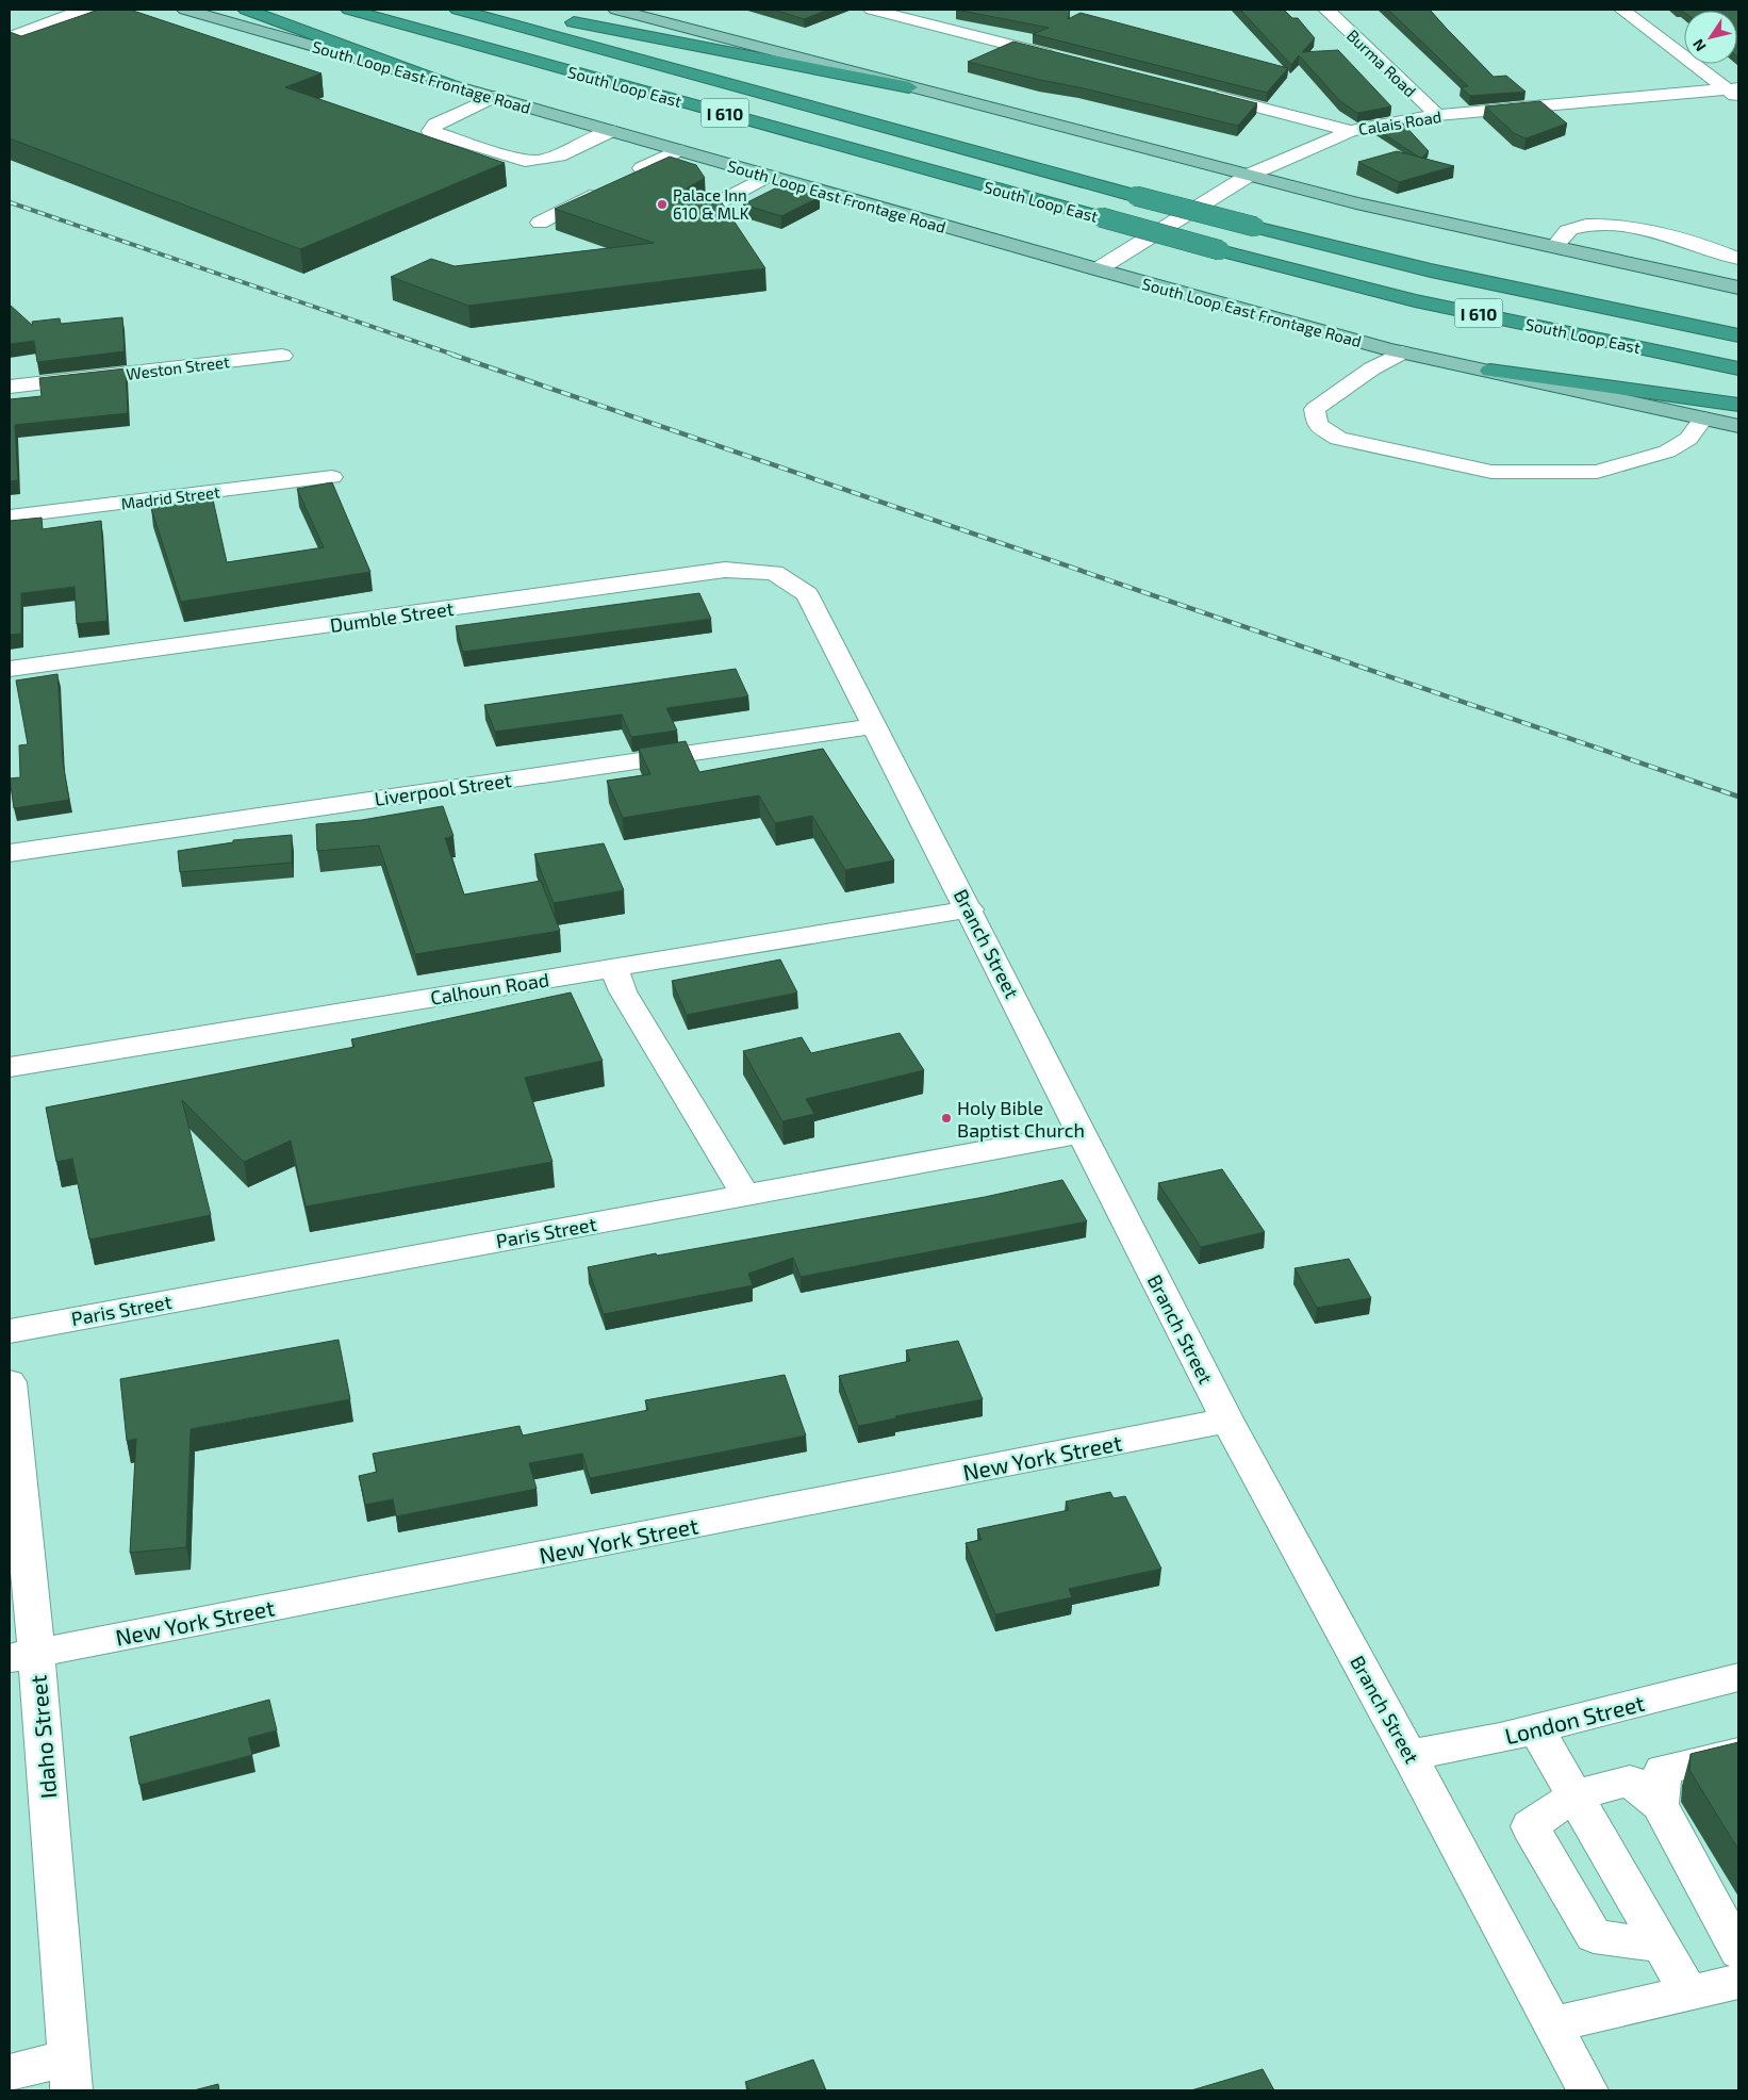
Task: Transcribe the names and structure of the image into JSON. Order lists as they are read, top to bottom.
{
  "streets": {
    "highway": ["South Loop East", "I 610"],
    "main road": ["South Loop East Frontage Road"],
    "street": [
      "Burma Road",
      "Calais Road",
      "Weston Street",
      "Madrid Street",
      "Dumble Street",
      "Liverpool Street",
      "Branch Street",
      "Calhoun Road",
      "Paris Street",
      "New York Street",
      "London Street",
      "Idaho Street"
    ]
  },
  "crossings": [
    ["Burma Road", "Calais Road"],
    ["South Loop East Frontage Road", "Calais Road"],
    ["Dumble Street", "Branch Street"],
    ["Liverpool Street", "Branch Street"],
    ["Branch Street", "Calhoun Road"],
    ["Branch Street", "Paris Street"],
    ["Branch Street", "New York Street"],
    ["Branch Street", "London Street"],
    ["New York Street", "Idaho Street"]
  ],
  "places": ["Palace Inn 610 & MLK", "Holy Bible Baptist Church"],
  "north": "bottom left"
}
